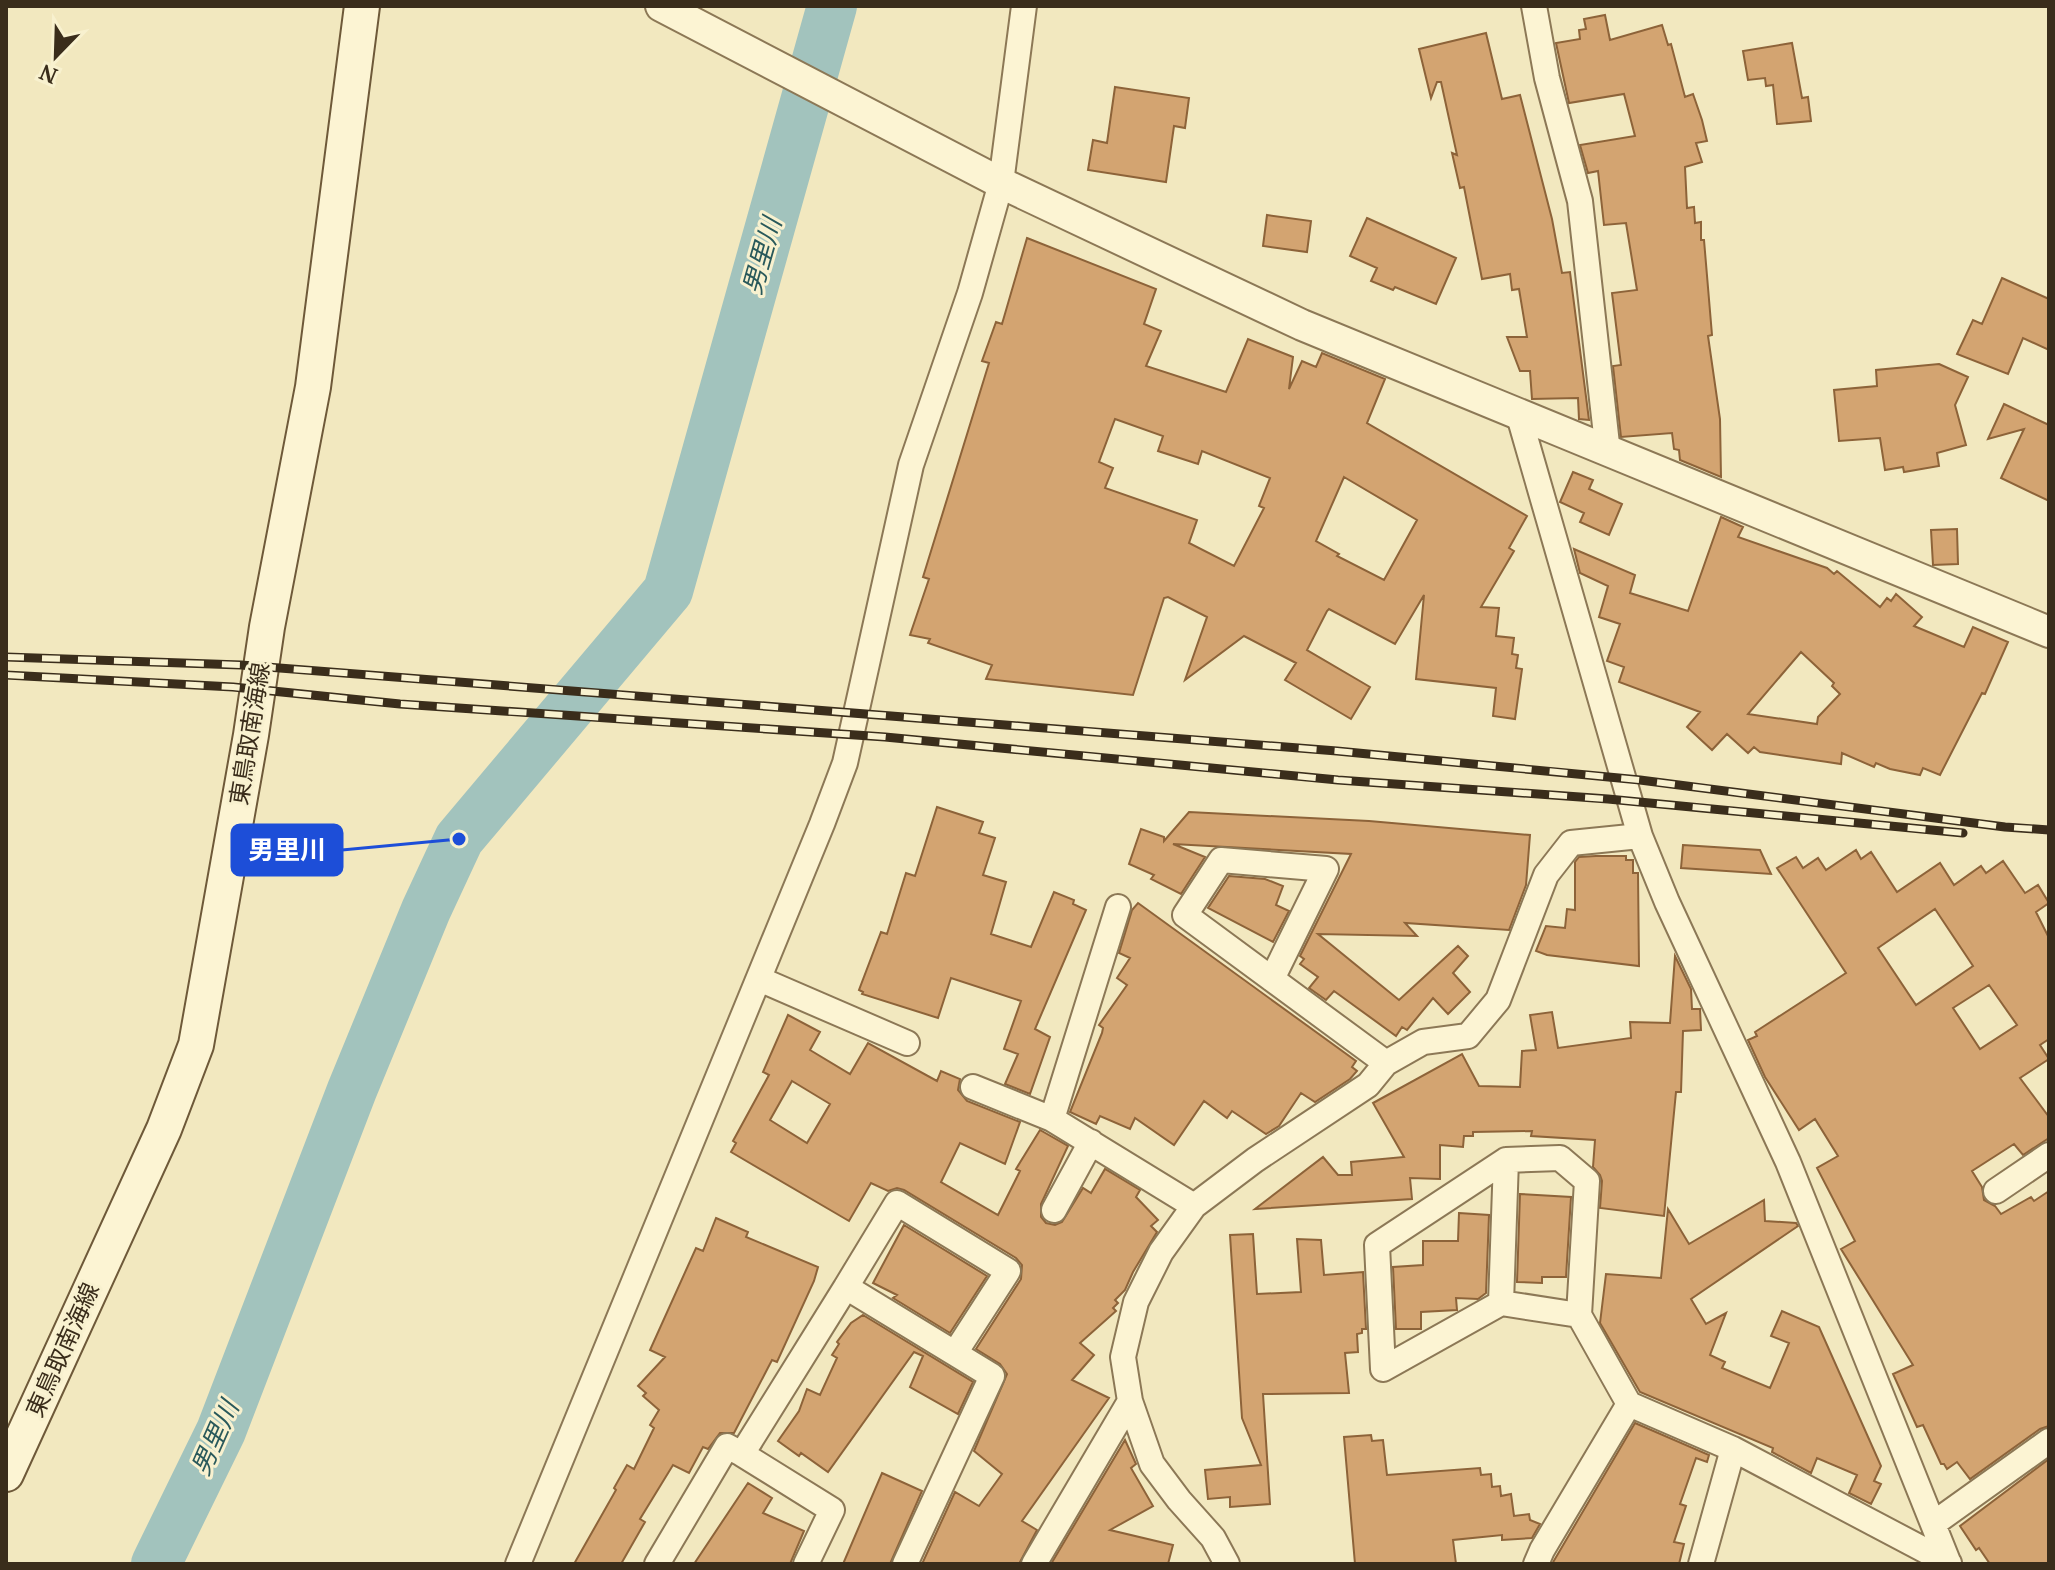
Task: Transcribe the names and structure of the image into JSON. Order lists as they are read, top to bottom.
{
  "streets": {
    "main road": ["東鳥取南海線"]
  },
  "water": ["男里川"],
  "places": ["男里川"],
  "north": "bottom left"
}
